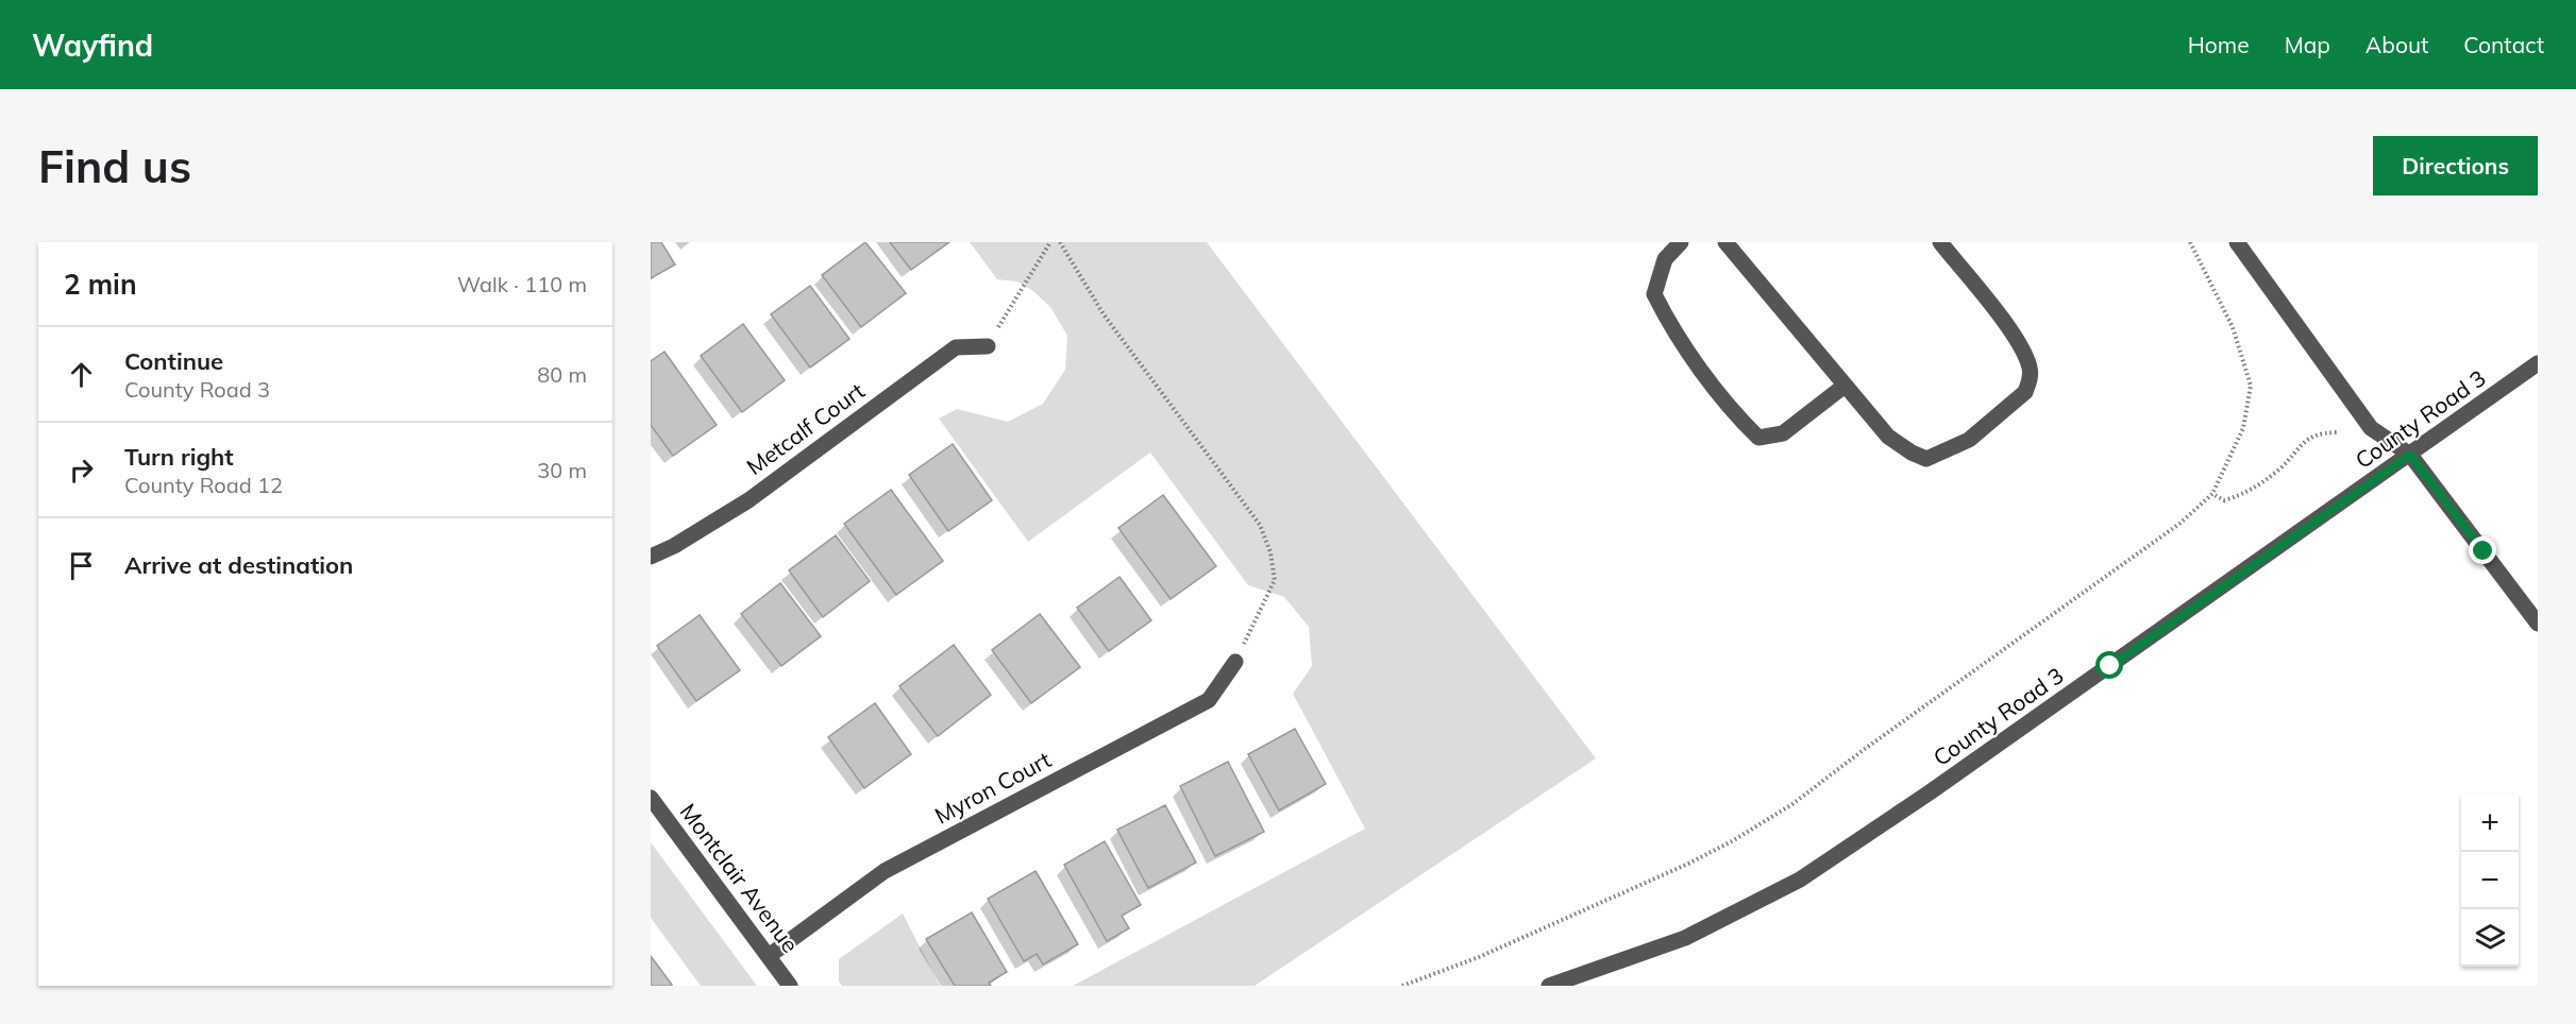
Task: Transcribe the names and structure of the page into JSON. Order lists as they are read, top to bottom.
{
  "streets": {
    "street": [
      "County Road 3",
      "Metcalf Court",
      "Myron Court",
      "Montclair Avenue"
    ]
  },
  "crossings": [
    ["Myron Court", "Montclair Avenue"]
  ],
  "page": {
    "header": "Wayfind",
    "nav": [
      "Home",
      "Map",
      "About",
      "Contact"
    ],
    "buttons": "Directions",
    "title": "Find us",
    "heading": ["2 min", "Walk · 110 m"],
    "list": [
      ["Continue", "County Road 3", "80 m"],
      ["Turn right", "County Road 12", "30 m"],
      "Arrive at destination"
    ],
    "map_buttons": ["+", "−"]
  }
}
